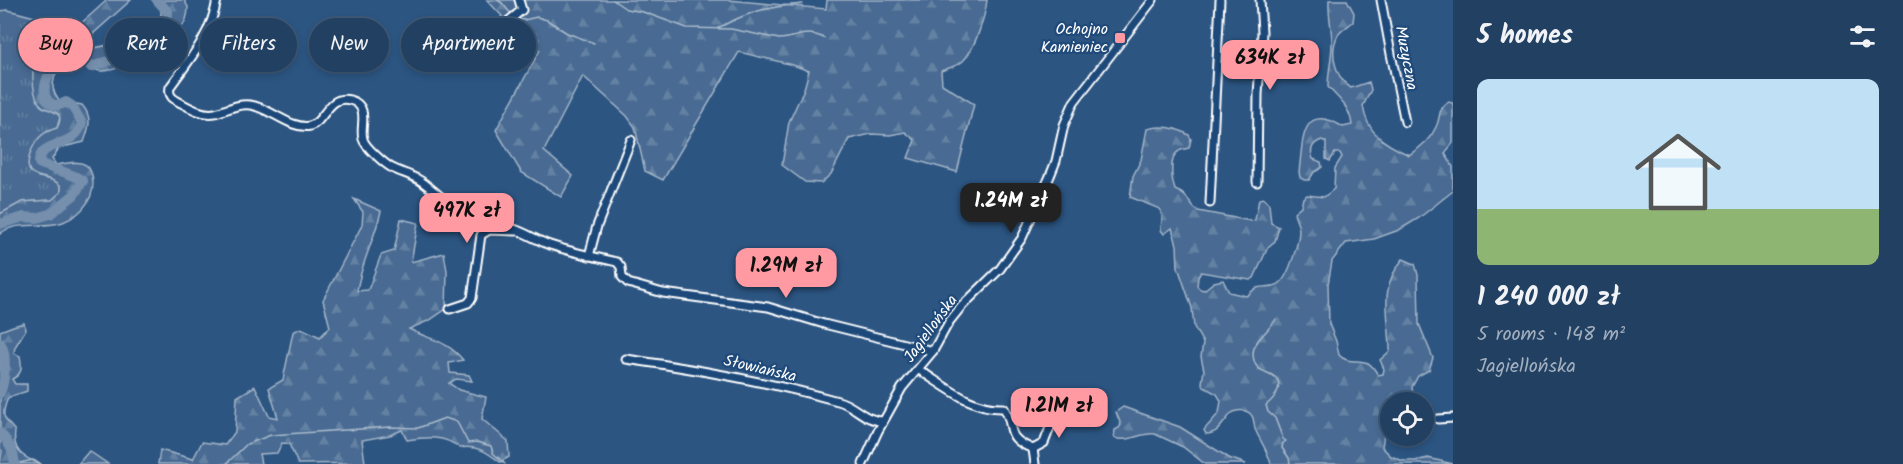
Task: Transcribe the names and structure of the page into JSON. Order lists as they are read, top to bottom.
{
  "streets": {
    "street": ["Muzyczna", "Jagiellońska", "Słowiańska"]
  },
  "crossings": [
    ["Jagiellońska", "Słowiańska"]
  ],
  "places": {
    "transit": ["Ochojno Kamieniec"]
  },
  "page": {
    "heading": "5 homes",
    "chip": [
      "Buy",
      "Rent",
      "Filters",
      "New",
      "Apartment"
    ],
    "price": [
      "634K zł",
      "1.24M zł",
      "497K zł",
      "1.29M zł",
      "1.21M zł"
    ],
    "list": [
      {
        "name": "1 240 000 zł",
        "note": "5 rooms · 148 m² · Jagiellońska"
      }
    ]
  }
}
